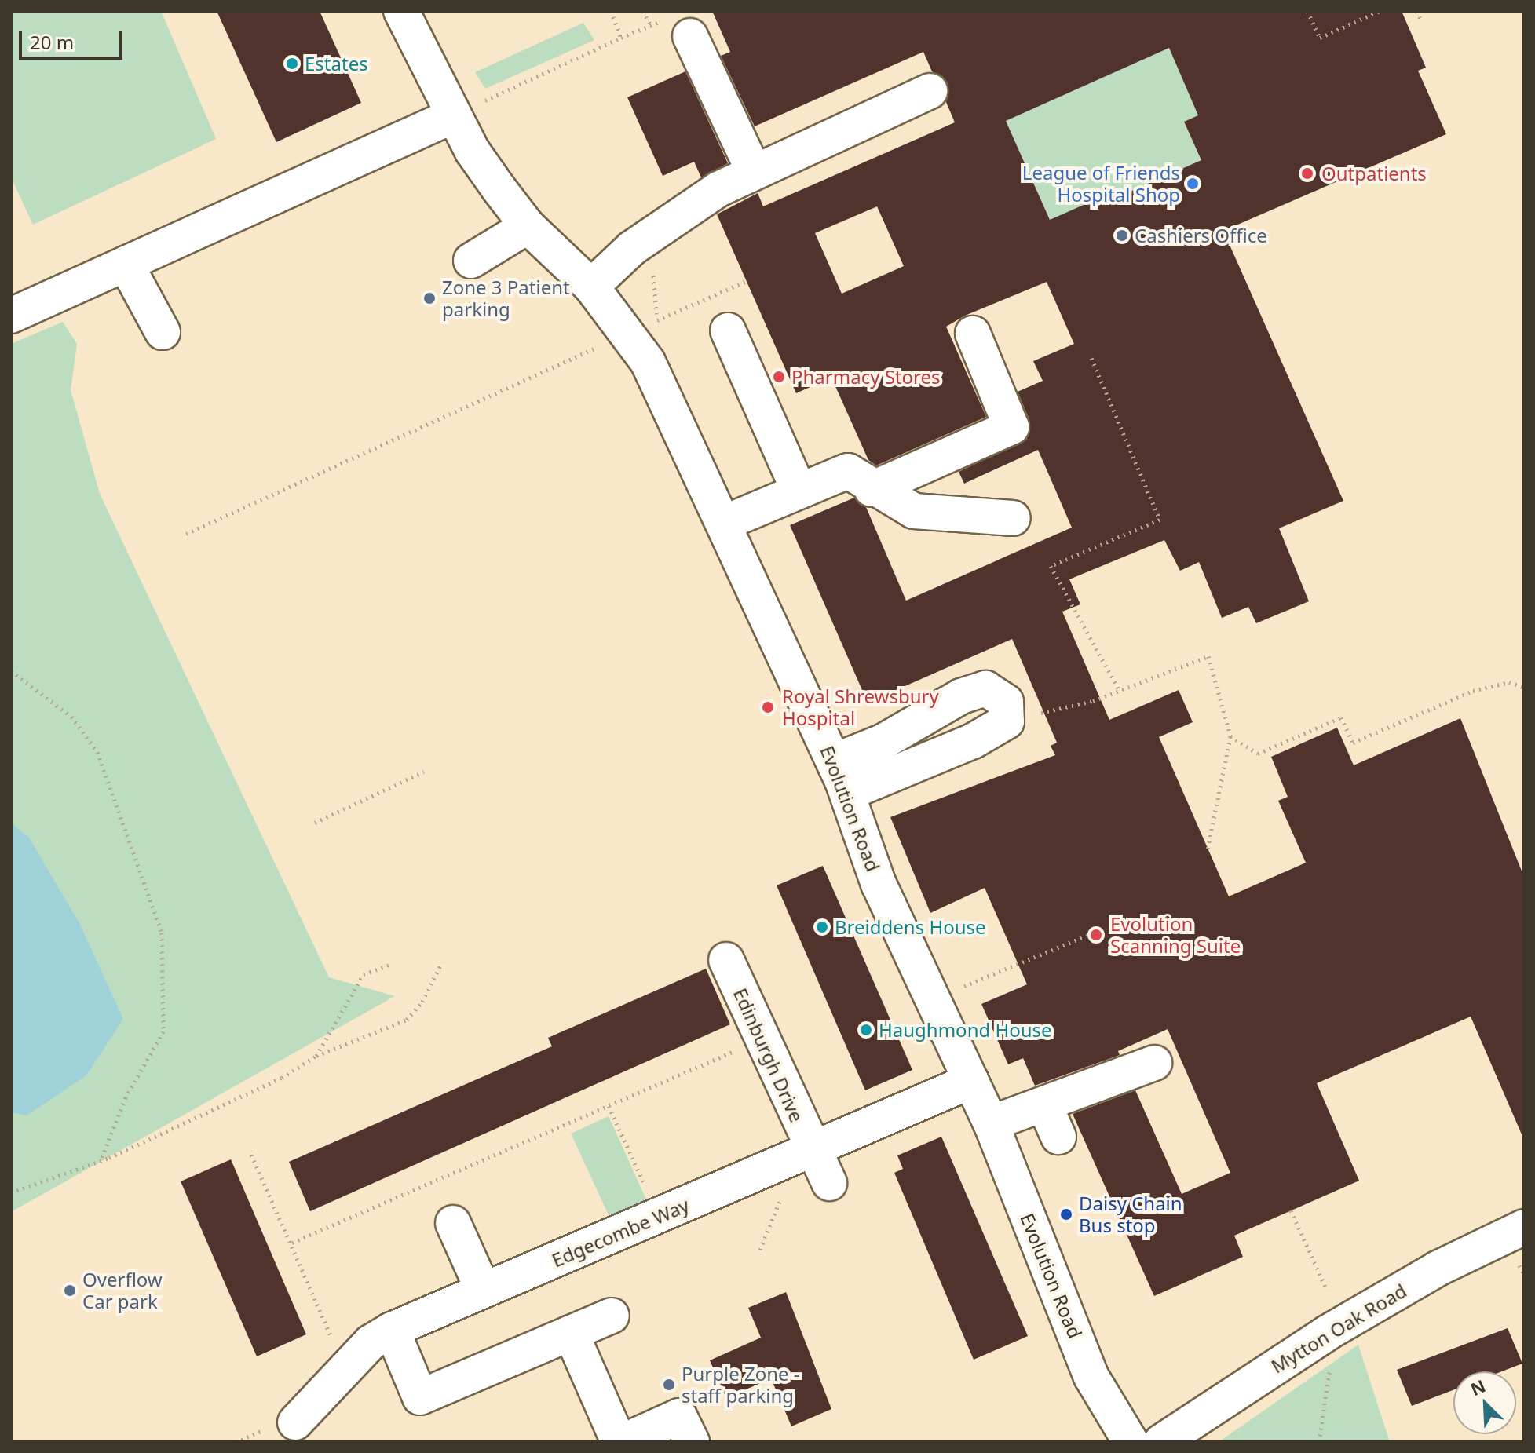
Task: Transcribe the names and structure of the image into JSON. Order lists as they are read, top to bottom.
{
  "streets": {
    "main road": [
      "Evolution Road",
      "Edinburgh Drive",
      "Edgecombe Way",
      "Mytton Oak Road"
    ]
  },
  "crossings": [
    ["Evolution Road", "Edgecombe Way"],
    ["Edinburgh Drive", "Edgecombe Way"]
  ],
  "places": [
    "Estates",
    "Outpatients",
    "League of Friends Hospital Shop",
    "Cashiers Office",
    "Zone 3 Patient parking",
    "Pharmacy Stores",
    "Royal Shrewsbury Hospital",
    "Breiddens House",
    "Evolution Scanning Suite",
    "Haughmond House",
    "Daisy Chain Bus stop",
    "Overflow Car park",
    "Purple Zone - staff parking"
  ],
  "scale_bar": "20 m",
  "north": "top left"
}
